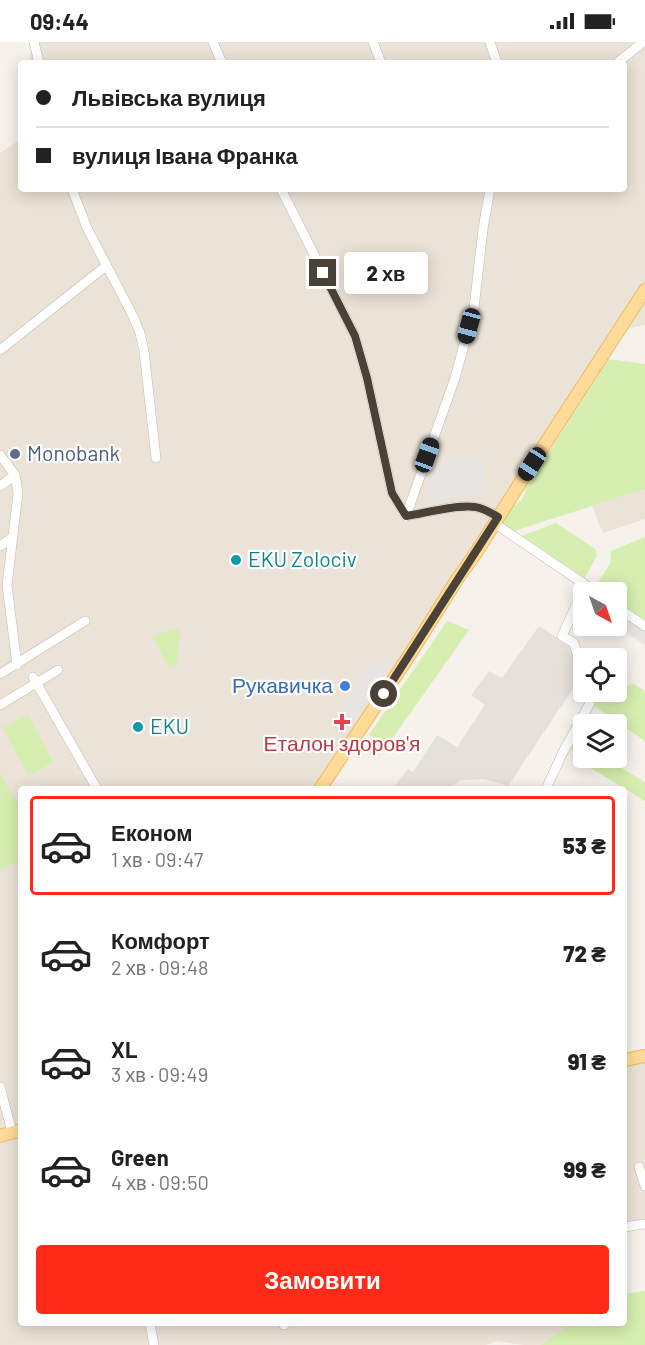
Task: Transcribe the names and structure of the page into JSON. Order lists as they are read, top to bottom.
{
  "places": {
    "other": [
      "Monobank",
      "EKU Zolociv",
      "Рукавичка",
      "EKU"
    ],
    "health": ["Еталон здоров'я"]
  },
  "north": "bottom right",
  "page": {
    "status": "09:44",
    "banner": ["Львівська вулиця", "вулиця Івана Франка"],
    "bubble": "2 хв",
    "list": [
      {
        "name": "Економ",
        "note": "1 хв · 09:47",
        "value": "53 ₴"
      },
      {
        "name": "Комфорт",
        "note": "2 хв · 09:48",
        "value": "72 ₴"
      },
      {
        "name": "XL",
        "note": "3 хв · 09:49",
        "value": "91 ₴"
      },
      {
        "name": "Green",
        "note": "4 хв · 09:50",
        "value": "99 ₴"
      }
    ],
    "buttons": "Замовити"
  }
}
